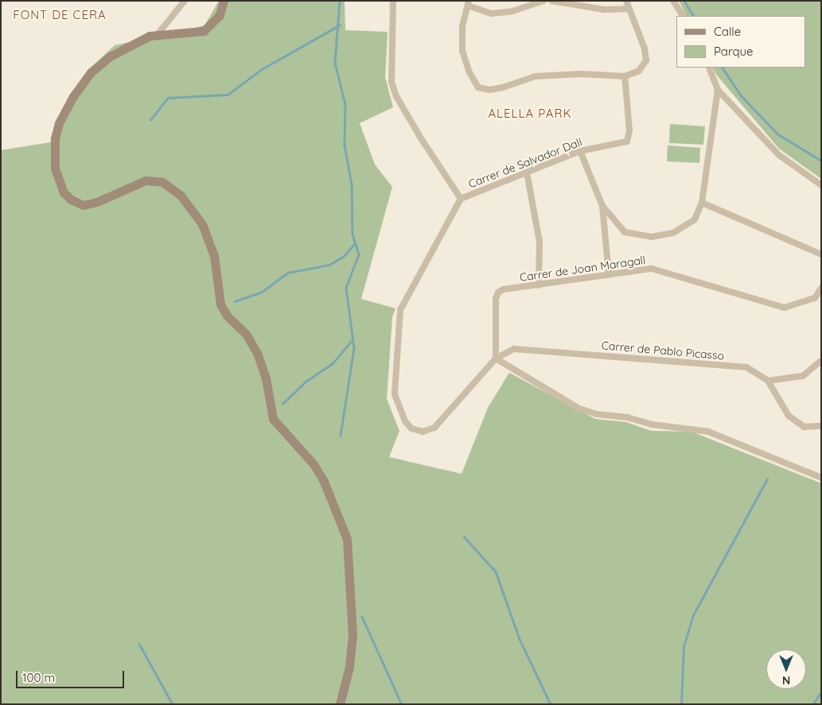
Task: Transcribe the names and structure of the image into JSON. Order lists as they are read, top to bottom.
{
  "streets": {
    "street": ["Carrer de Salvador Dalí", "Carrer de Joan Maragall", "Carrer de Pablo Picasso"]
  },
  "crossings": [
    ["Carrer de Joan Maragall", "Carrer de Pablo Picasso"]
  ],
  "districts": ["FONT DE CERA", "ALELLA PARK"],
  "legend": ["Calle", "Parque"],
  "scale_bar": "100 m",
  "north": "bottom"
}
